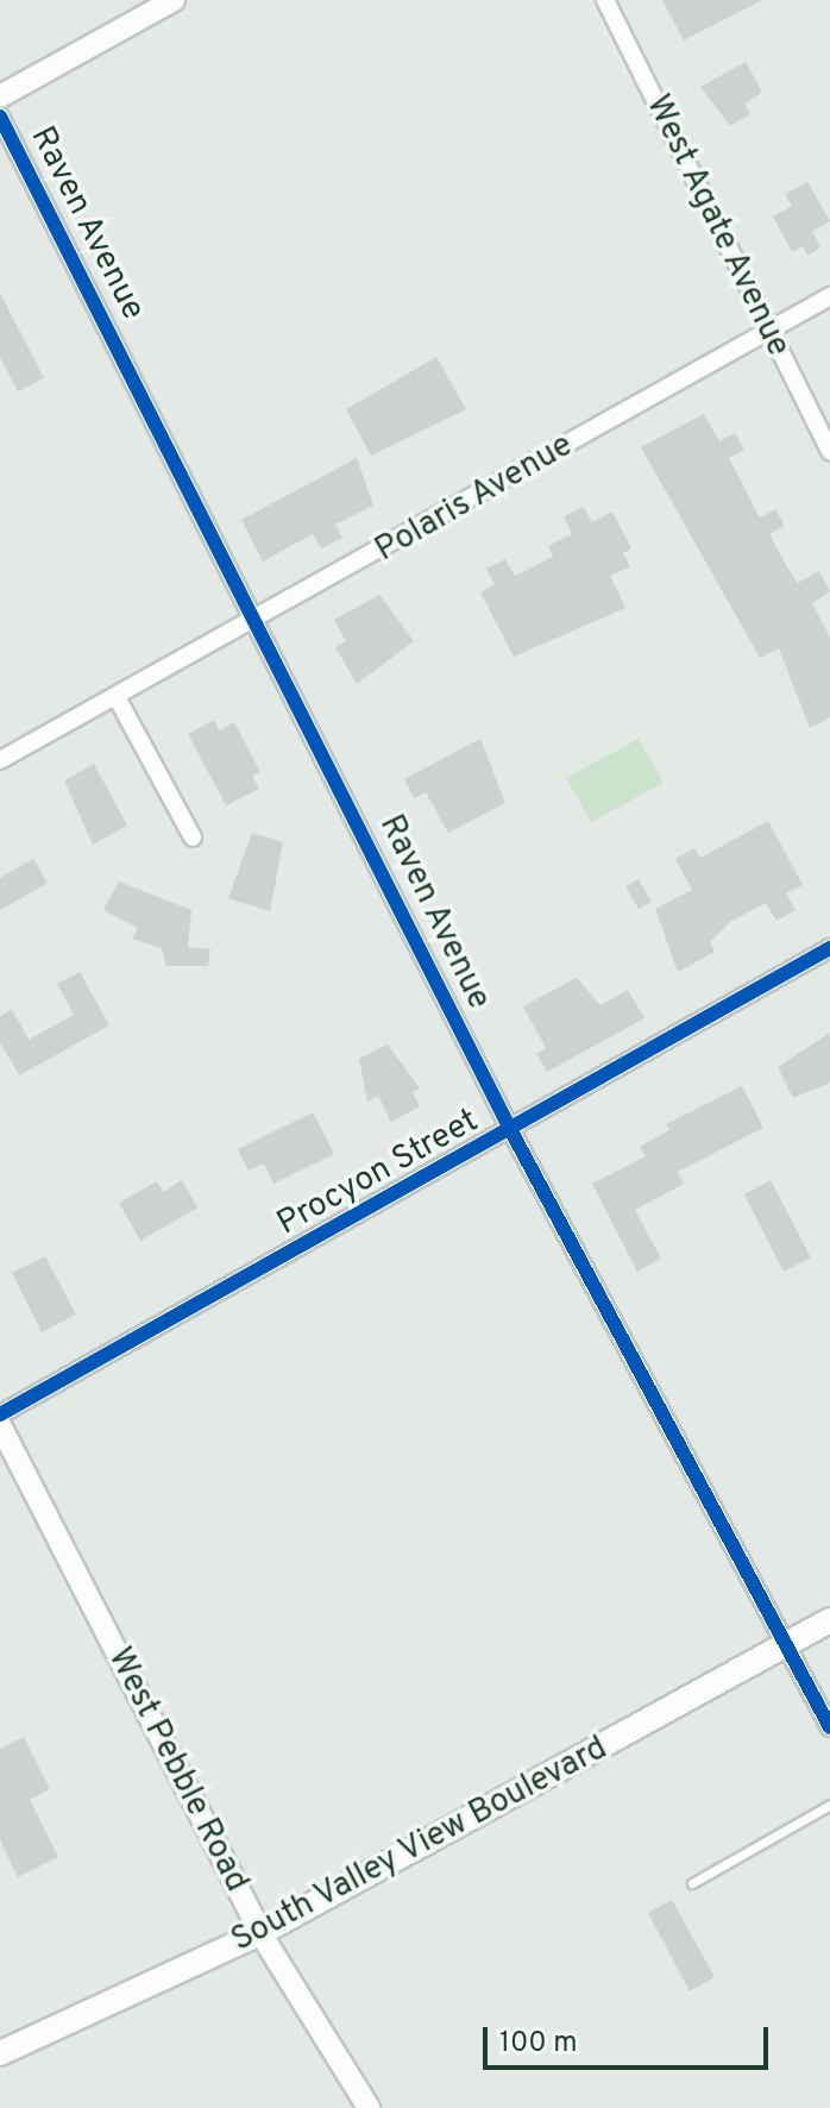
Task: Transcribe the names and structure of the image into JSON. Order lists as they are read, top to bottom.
{
  "streets": {
    "main road": ["South Valley View Boulevard"],
    "street": [
      "Raven Avenue",
      "West Agate Avenue",
      "Polaris Avenue",
      "Procyon Street",
      "West Pebble Road"
    ]
  },
  "crossings": [
    ["Raven Avenue", "Polaris Avenue"],
    ["Raven Avenue", "Procyon Street"],
    ["Raven Avenue", "South Valley View Boulevard"],
    ["West Agate Avenue", "Polaris Avenue"],
    ["West Pebble Road", "South Valley View Boulevard"]
  ],
  "scale_bar": "100 m"
}
